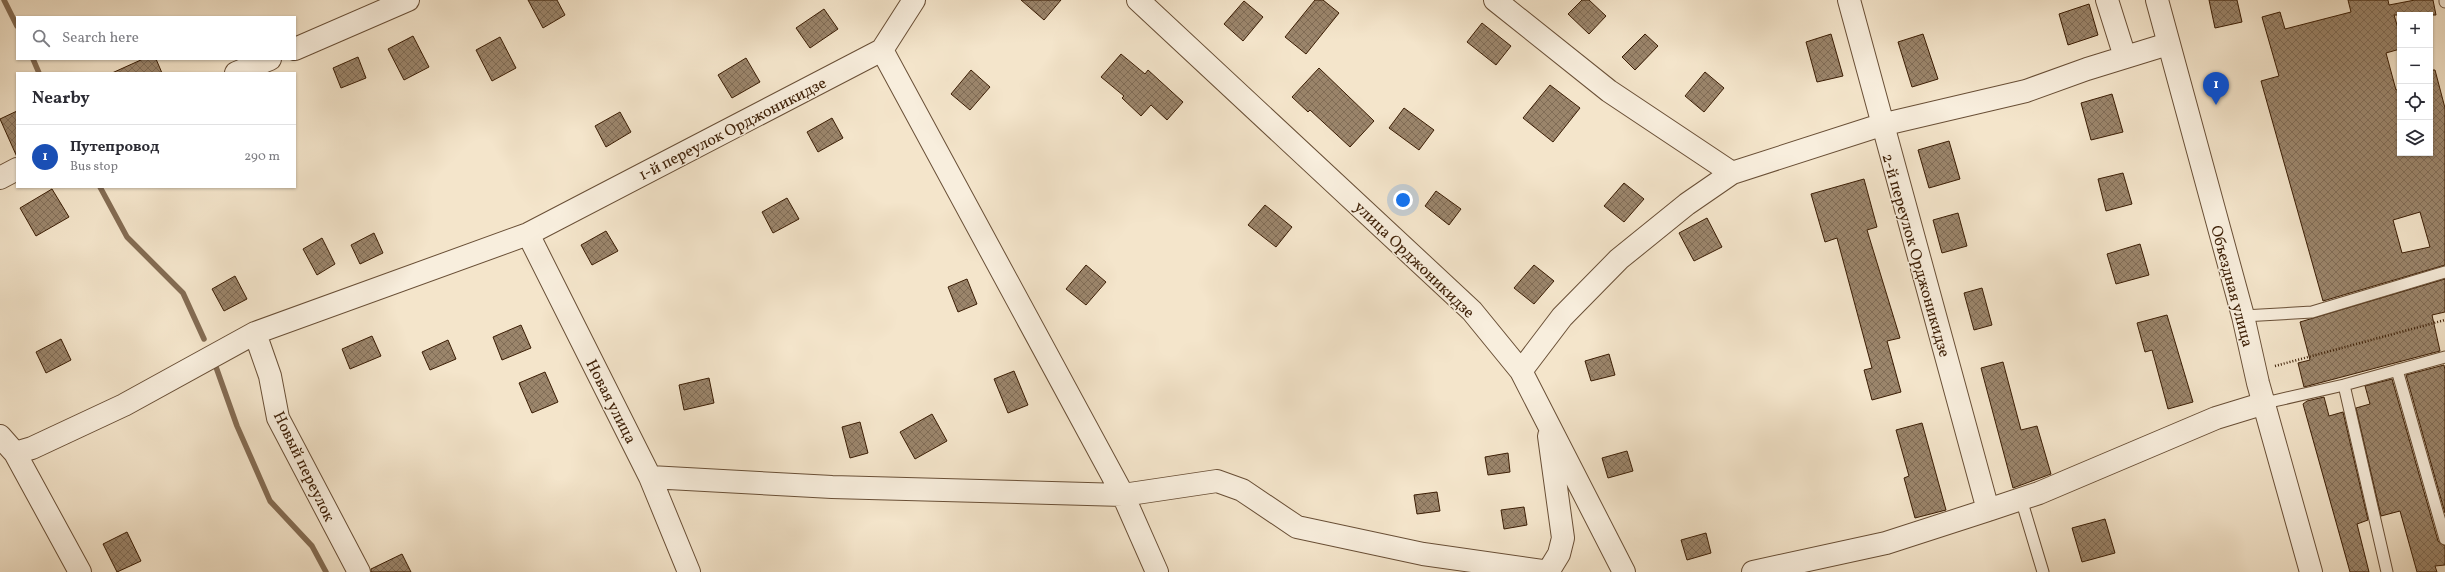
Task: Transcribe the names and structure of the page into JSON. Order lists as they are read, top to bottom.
{
  "streets": {
    "street": [
      "1-й переулок Орджоникидзе",
      "2-й переулок Орджоникидзе",
      "улица Орджоникидзе",
      "Объездная улица",
      "Новая улица",
      "Новый переулок"
    ]
  },
  "crossings": [
    ["1-й переулок Орджоникидзе", "Новая улица"],
    ["1-й переулок Орджоникидзе", "Новый переулок"]
  ],
  "page": {
    "map_buttons": ["+", "−"],
    "search": "Search here",
    "pins": "1",
    "heading": "Nearby",
    "list": [
      {
        "mark": "1",
        "name": "Путепровод",
        "note": "Bus stop",
        "value": "290 m"
      }
    ]
  }
}
